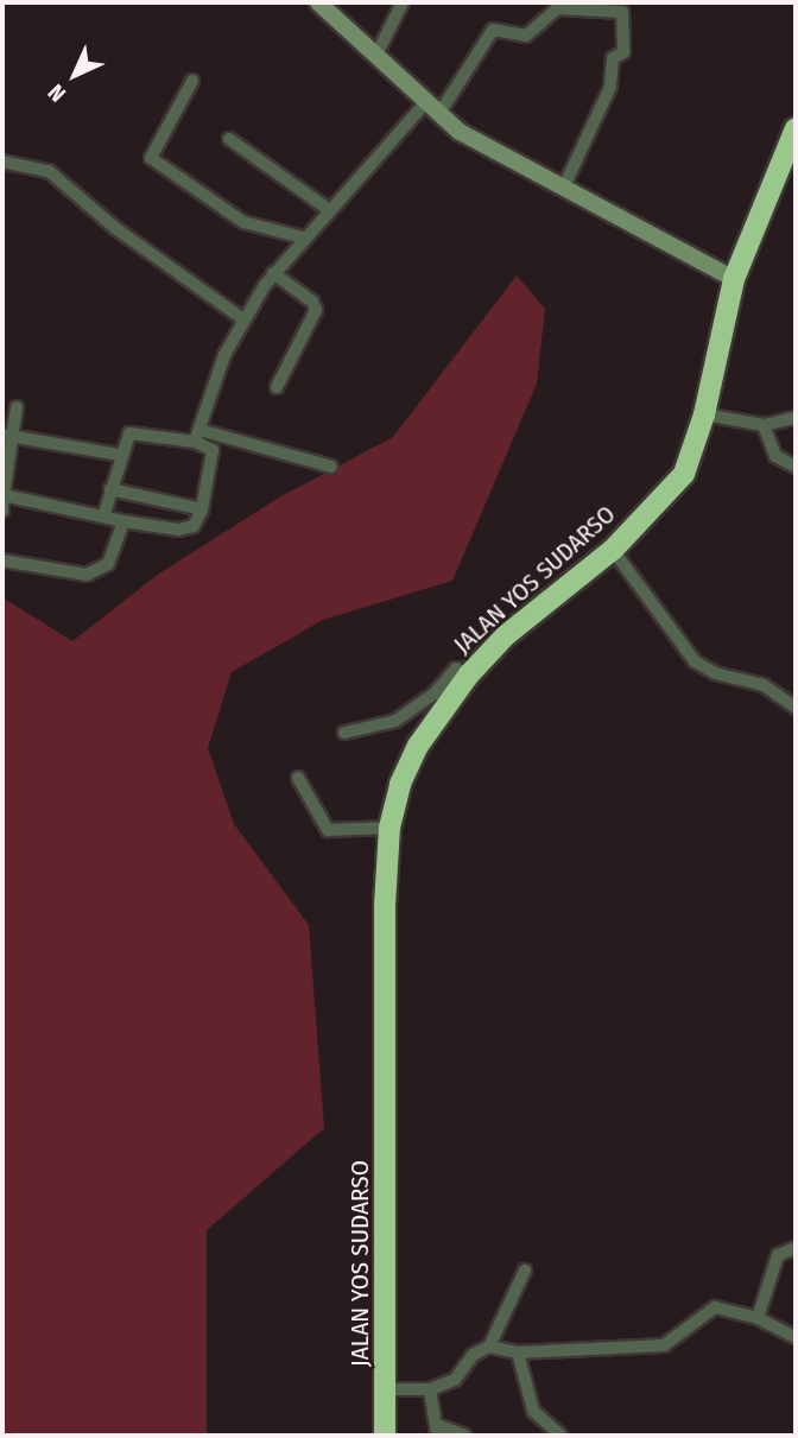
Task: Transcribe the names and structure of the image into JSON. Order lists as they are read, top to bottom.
{
  "streets": {
    "highway": ["JALAN YOS SUDARSO"]
  },
  "north": "bottom left"
}
